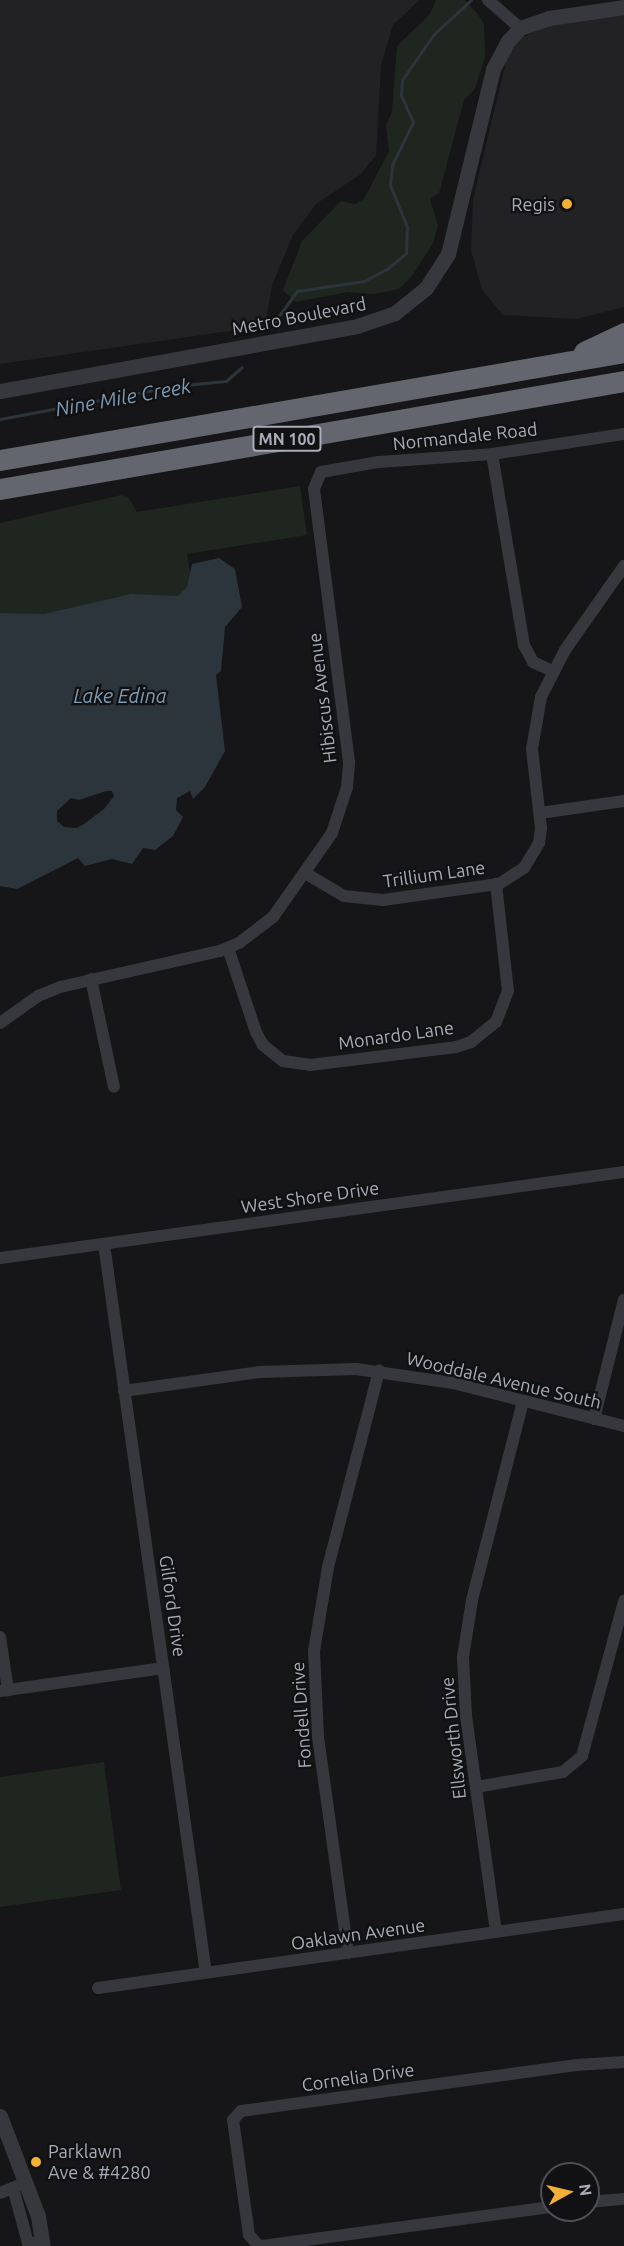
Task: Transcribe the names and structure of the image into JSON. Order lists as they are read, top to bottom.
{
  "streets": {
    "highway": ["MN 100"],
    "street": [
      "Metro Boulevard",
      "Normandale Road",
      "Hibiscus Avenue",
      "Trillium Lane",
      "Monardo Lane",
      "West Shore Drive",
      "Wooddale Avenue South",
      "Gilford Drive",
      "Fondell Drive",
      "Ellsworth Drive",
      "Oaklawn Avenue",
      "Cornelia Drive"
    ]
  },
  "crossings": [
    ["Normandale Road", "Hibiscus Avenue"],
    ["Hibiscus Avenue", "Trillium Lane"],
    ["Hibiscus Avenue", "Monardo Lane"],
    ["Trillium Lane", "Monardo Lane"],
    ["West Shore Drive", "Gilford Drive"],
    ["Wooddale Avenue South", "Gilford Drive"],
    ["Wooddale Avenue South", "Fondell Drive"],
    ["Wooddale Avenue South", "Ellsworth Drive"],
    ["Gilford Drive", "Oaklawn Avenue"],
    ["Fondell Drive", "Oaklawn Avenue"],
    ["Ellsworth Drive", "Oaklawn Avenue"]
  ],
  "water": ["Nine Mile Creek", "Lake Edina"],
  "places": ["Regis", "Parklawn Ave & #4280"],
  "north": "right"
}
